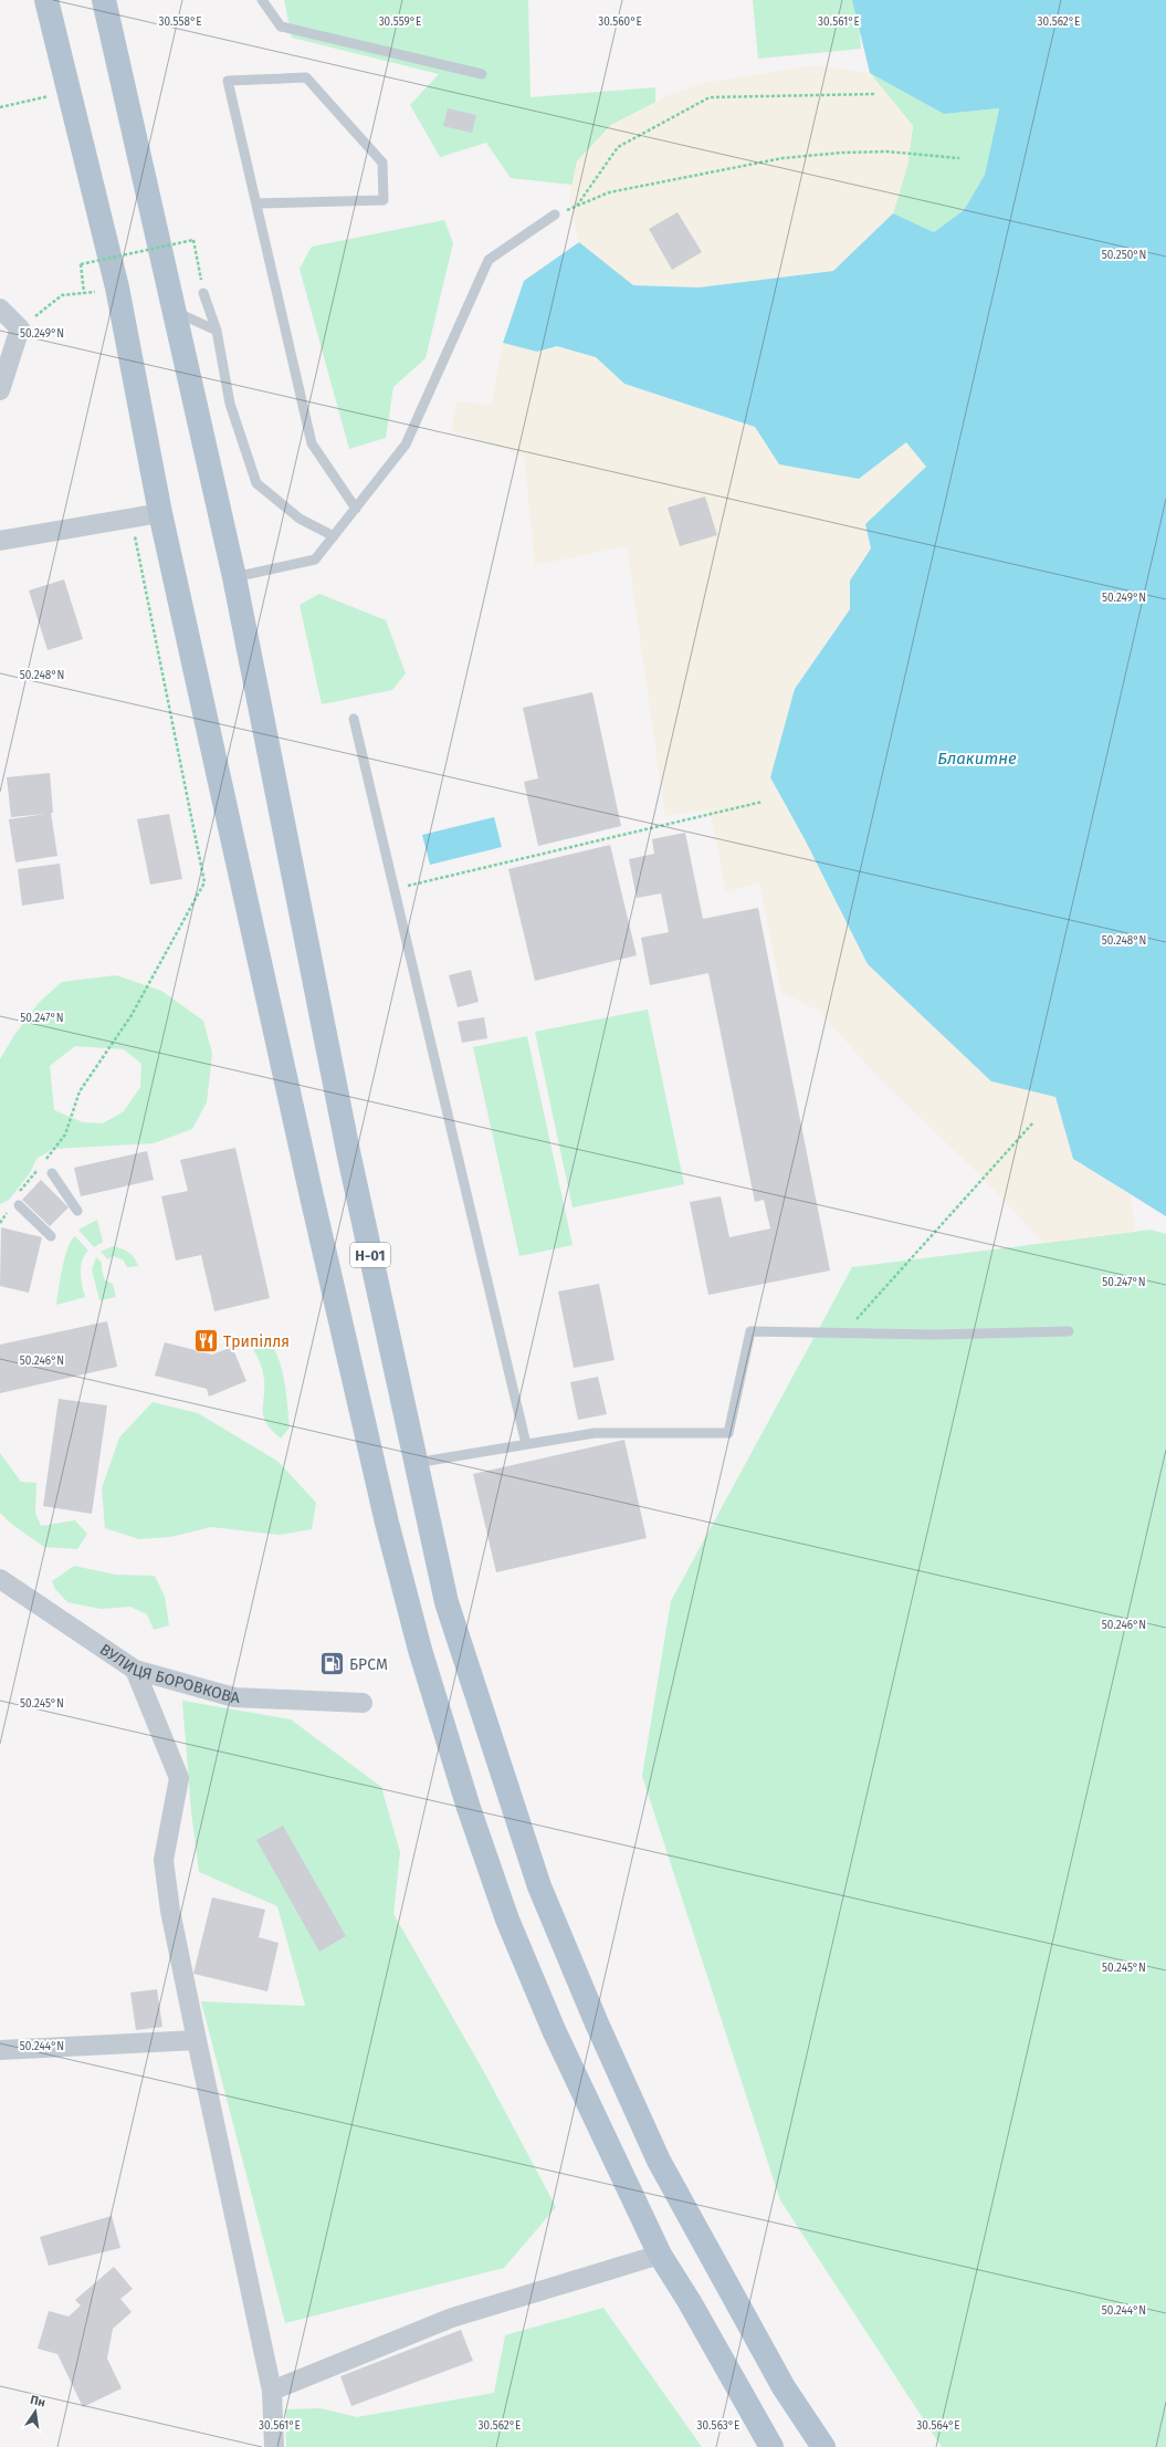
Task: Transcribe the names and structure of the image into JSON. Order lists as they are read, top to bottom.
{
  "streets": {
    "main road": ["Н-01"],
    "street": ["ВУЛИЦЯ БОРОВКОВА"]
  },
  "water": ["Блакитне"],
  "places": {
    "restaurant": ["Трипілля"],
    "fuel station": ["БРСМ"]
  },
  "north": "top",
  "coordinates": [
    "30.558°E",
    "30.559°E",
    "30.560°E",
    "30.561°E",
    "30.562°E",
    "50.250°N",
    "50.249°N",
    "50.248°N",
    "50.247°N",
    "50.246°N",
    "50.245°N",
    "50.244°N",
    "30.563°E",
    "30.564°E"
  ]
}
